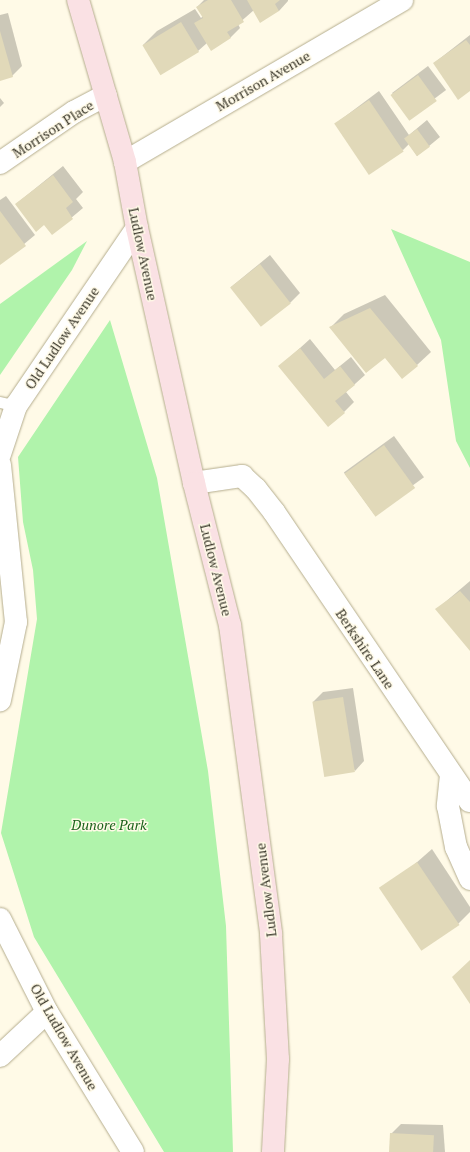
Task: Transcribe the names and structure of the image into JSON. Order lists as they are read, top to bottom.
{
  "streets": {
    "main road": ["Ludlow Avenue"],
    "street": [
      "Morrison Avenue",
      "Morrison Place",
      "Old Ludlow Avenue",
      "Berkshire Lane"
    ]
  },
  "crossings": [
    ["Morrison Avenue", "Ludlow Avenue"],
    ["Morrison Place", "Ludlow Avenue"],
    ["Ludlow Avenue", "Old Ludlow Avenue"],
    ["Ludlow Avenue", "Berkshire Lane"]
  ],
  "parks": ["Dunore Park"]
}
